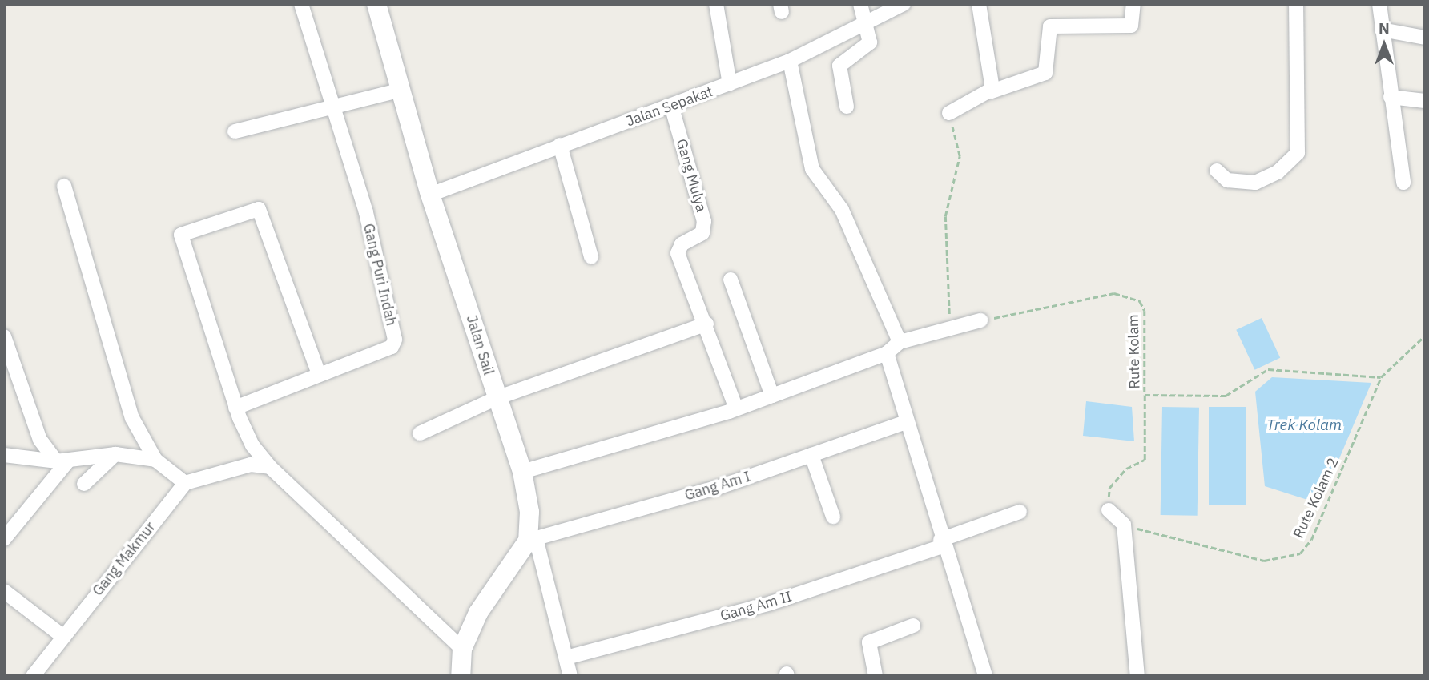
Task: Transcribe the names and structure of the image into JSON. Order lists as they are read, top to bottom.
{
  "streets": {
    "street": [
      "Jalan Sepakat",
      "Gang Mulya",
      "Gang Puri Indah",
      "Jalan Sail",
      "Gang Am I",
      "Gang Makmur",
      "Gang Am II"
    ],
    "path": ["Rute Kolam", "Rute Kolam 2"]
  },
  "crossings": [
    ["Jalan Sepakat", "Gang Mulya"],
    ["Jalan Sepakat", "Jalan Sail"],
    ["Jalan Sail", "Gang Am I"],
    ["Rute Kolam", "Rute Kolam 2"]
  ],
  "water": ["Trek Kolam"],
  "north": "top"
}
